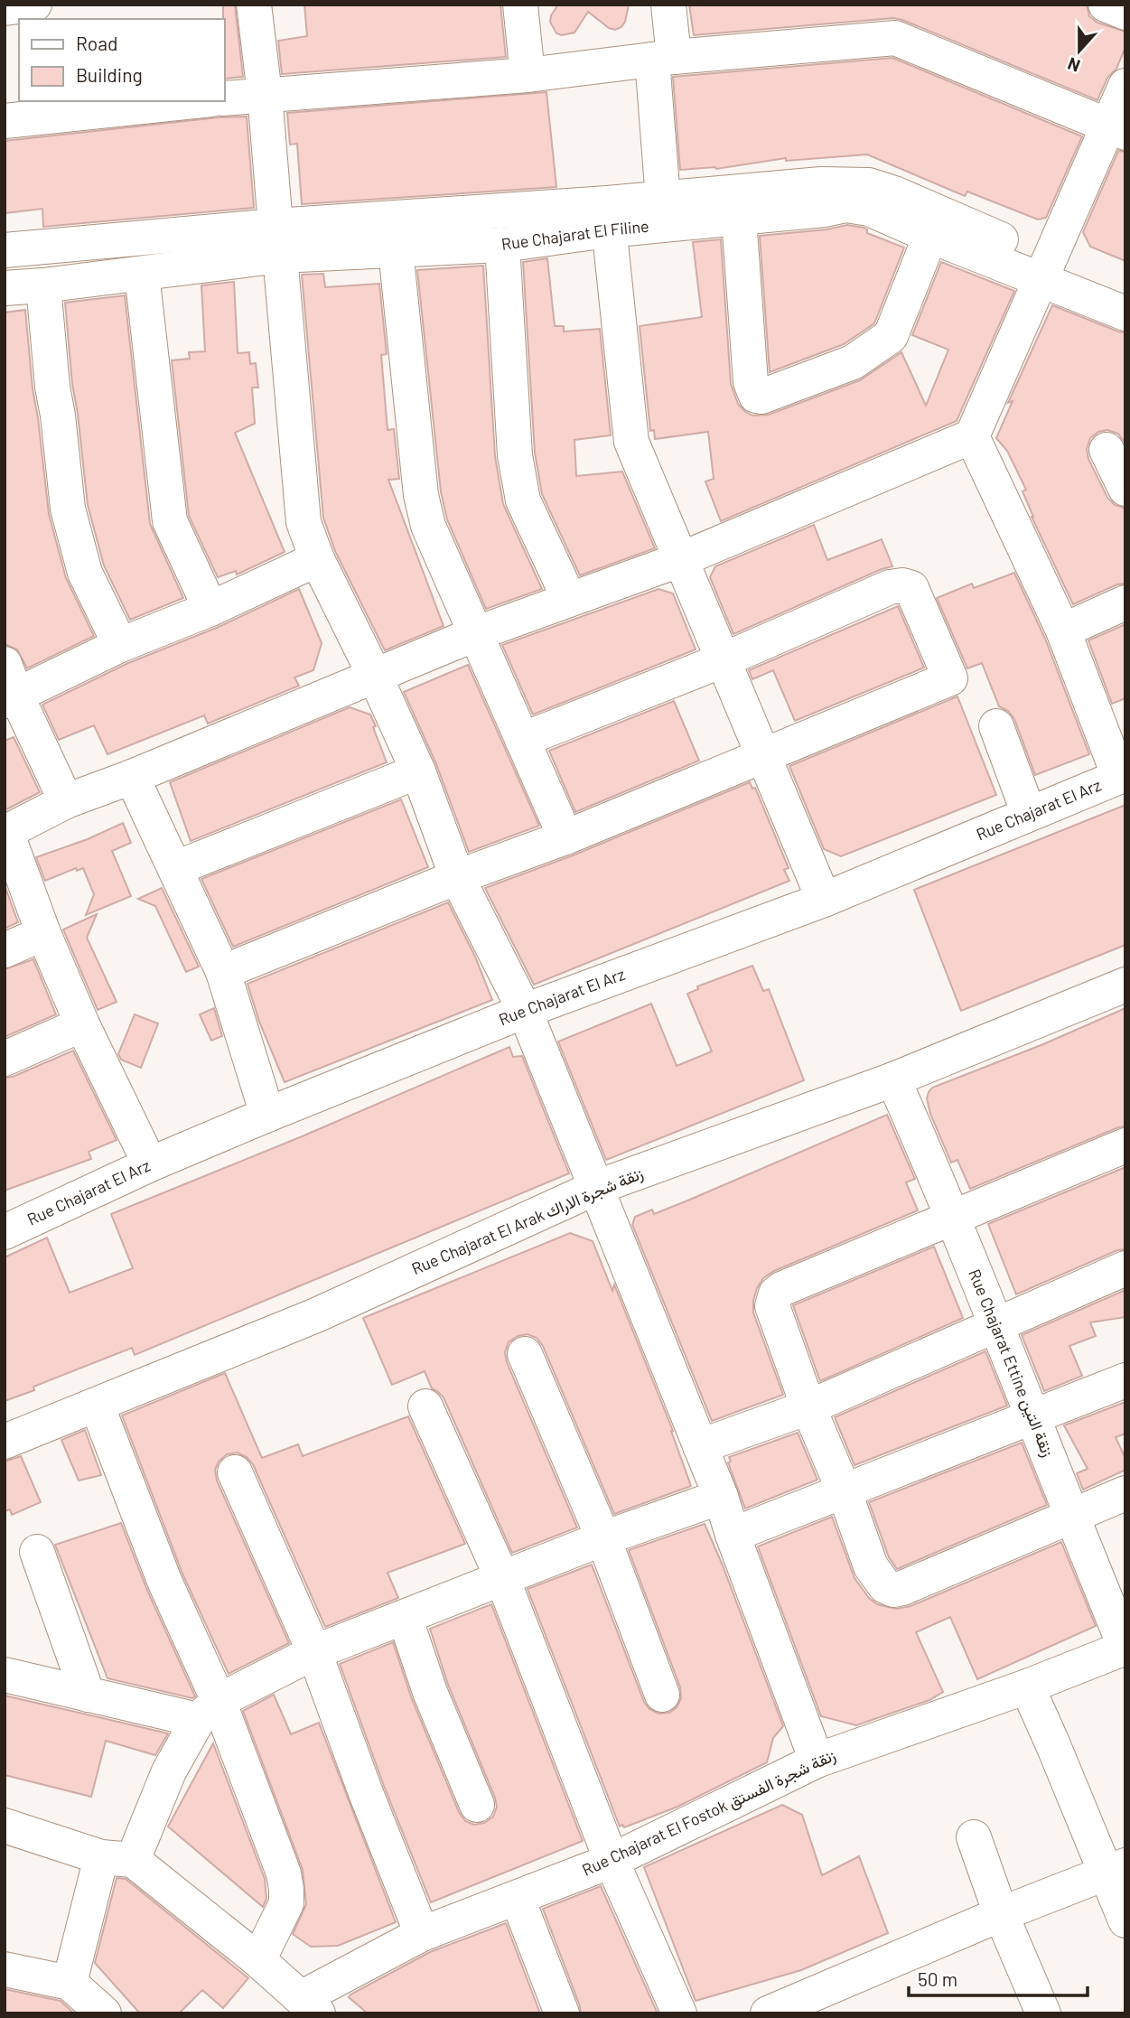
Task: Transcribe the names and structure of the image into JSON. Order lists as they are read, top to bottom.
{
  "streets": {
    "street": [
      "Rue Chajarat El Filine",
      "Rue Chajarat El Arz",
      "Rue Chajarat El Arak زنقة شجرة الاراك",
      "Rue Chajarat Ettine زنقة التين",
      "Rue Chajarat El Fostok زنقة شجرة الفستق"
    ]
  },
  "crossings": [
    ["Rue Chajarat El Arak زنقة شجرة الاراك", "Rue Chajarat Ettine زنقة التين"],
    ["Rue Chajarat Ettine زنقة التين", "Rue Chajarat El Fostok زنقة شجرة الفستق"]
  ],
  "legend": ["Road", "Building"],
  "scale_bar": "50 m",
  "north": "bottom"
}
